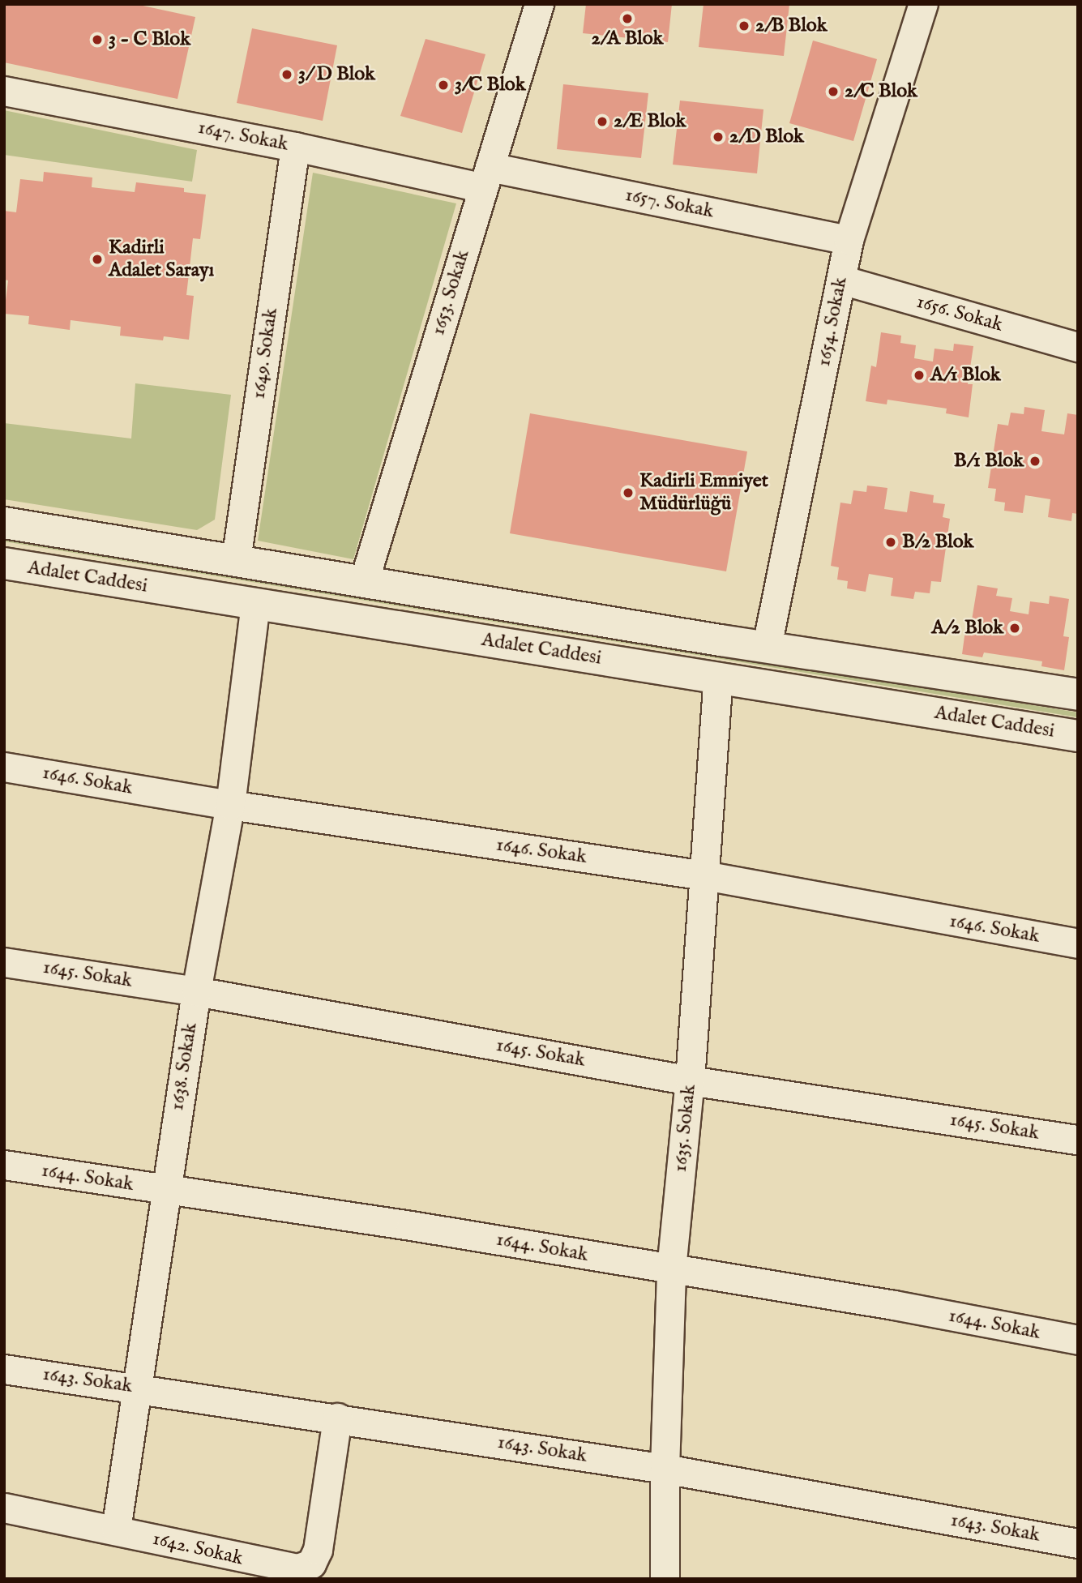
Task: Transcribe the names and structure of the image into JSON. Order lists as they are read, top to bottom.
{
  "streets": {
    "street": [
      "1647. Sokak",
      "1657. Sokak",
      "1653. Sokak",
      "1656. Sokak",
      "1654. Sokak",
      "1649. Sokak",
      "Adalet Caddesi",
      "1646. Sokak",
      "1645. Sokak",
      "1638. Sokak",
      "1635. Sokak",
      "1644. Sokak",
      "1643. Sokak",
      "1642. Sokak"
    ]
  },
  "crossings": [
    ["1647. Sokak", "1657. Sokak"],
    ["1647. Sokak", "1653. Sokak"],
    ["1647. Sokak", "1649. Sokak"],
    ["1657. Sokak", "1653. Sokak"],
    ["1657. Sokak", "1654. Sokak"],
    ["1656. Sokak", "1654. Sokak"],
    ["Adalet Caddesi", "1638. Sokak"],
    ["Adalet Caddesi", "1635. Sokak"],
    ["1646. Sokak", "1638. Sokak"],
    ["1646. Sokak", "1635. Sokak"],
    ["1645. Sokak", "1638. Sokak"],
    ["1645. Sokak", "1635. Sokak"],
    ["1638. Sokak", "1644. Sokak"],
    ["1638. Sokak", "1643. Sokak"],
    ["1638. Sokak", "1642. Sokak"],
    ["1635. Sokak", "1644. Sokak"],
    ["1635. Sokak", "1643. Sokak"],
    ["1643. Sokak", "1642. Sokak"]
  ],
  "places": [
    "2/A Blok",
    "2/B Blok",
    "3 - C Blok",
    "3/ D Blok",
    "3/C Blok",
    "2/C Blok",
    "2/E Blok",
    "2/D Blok",
    "Kadirli Adalet Sarayı",
    "A/1 Blok",
    "B/1 Blok",
    "Kadirli Emniyet Müdürlüğü",
    "B/2 Blok",
    "A/2 Blok"
  ]
}
